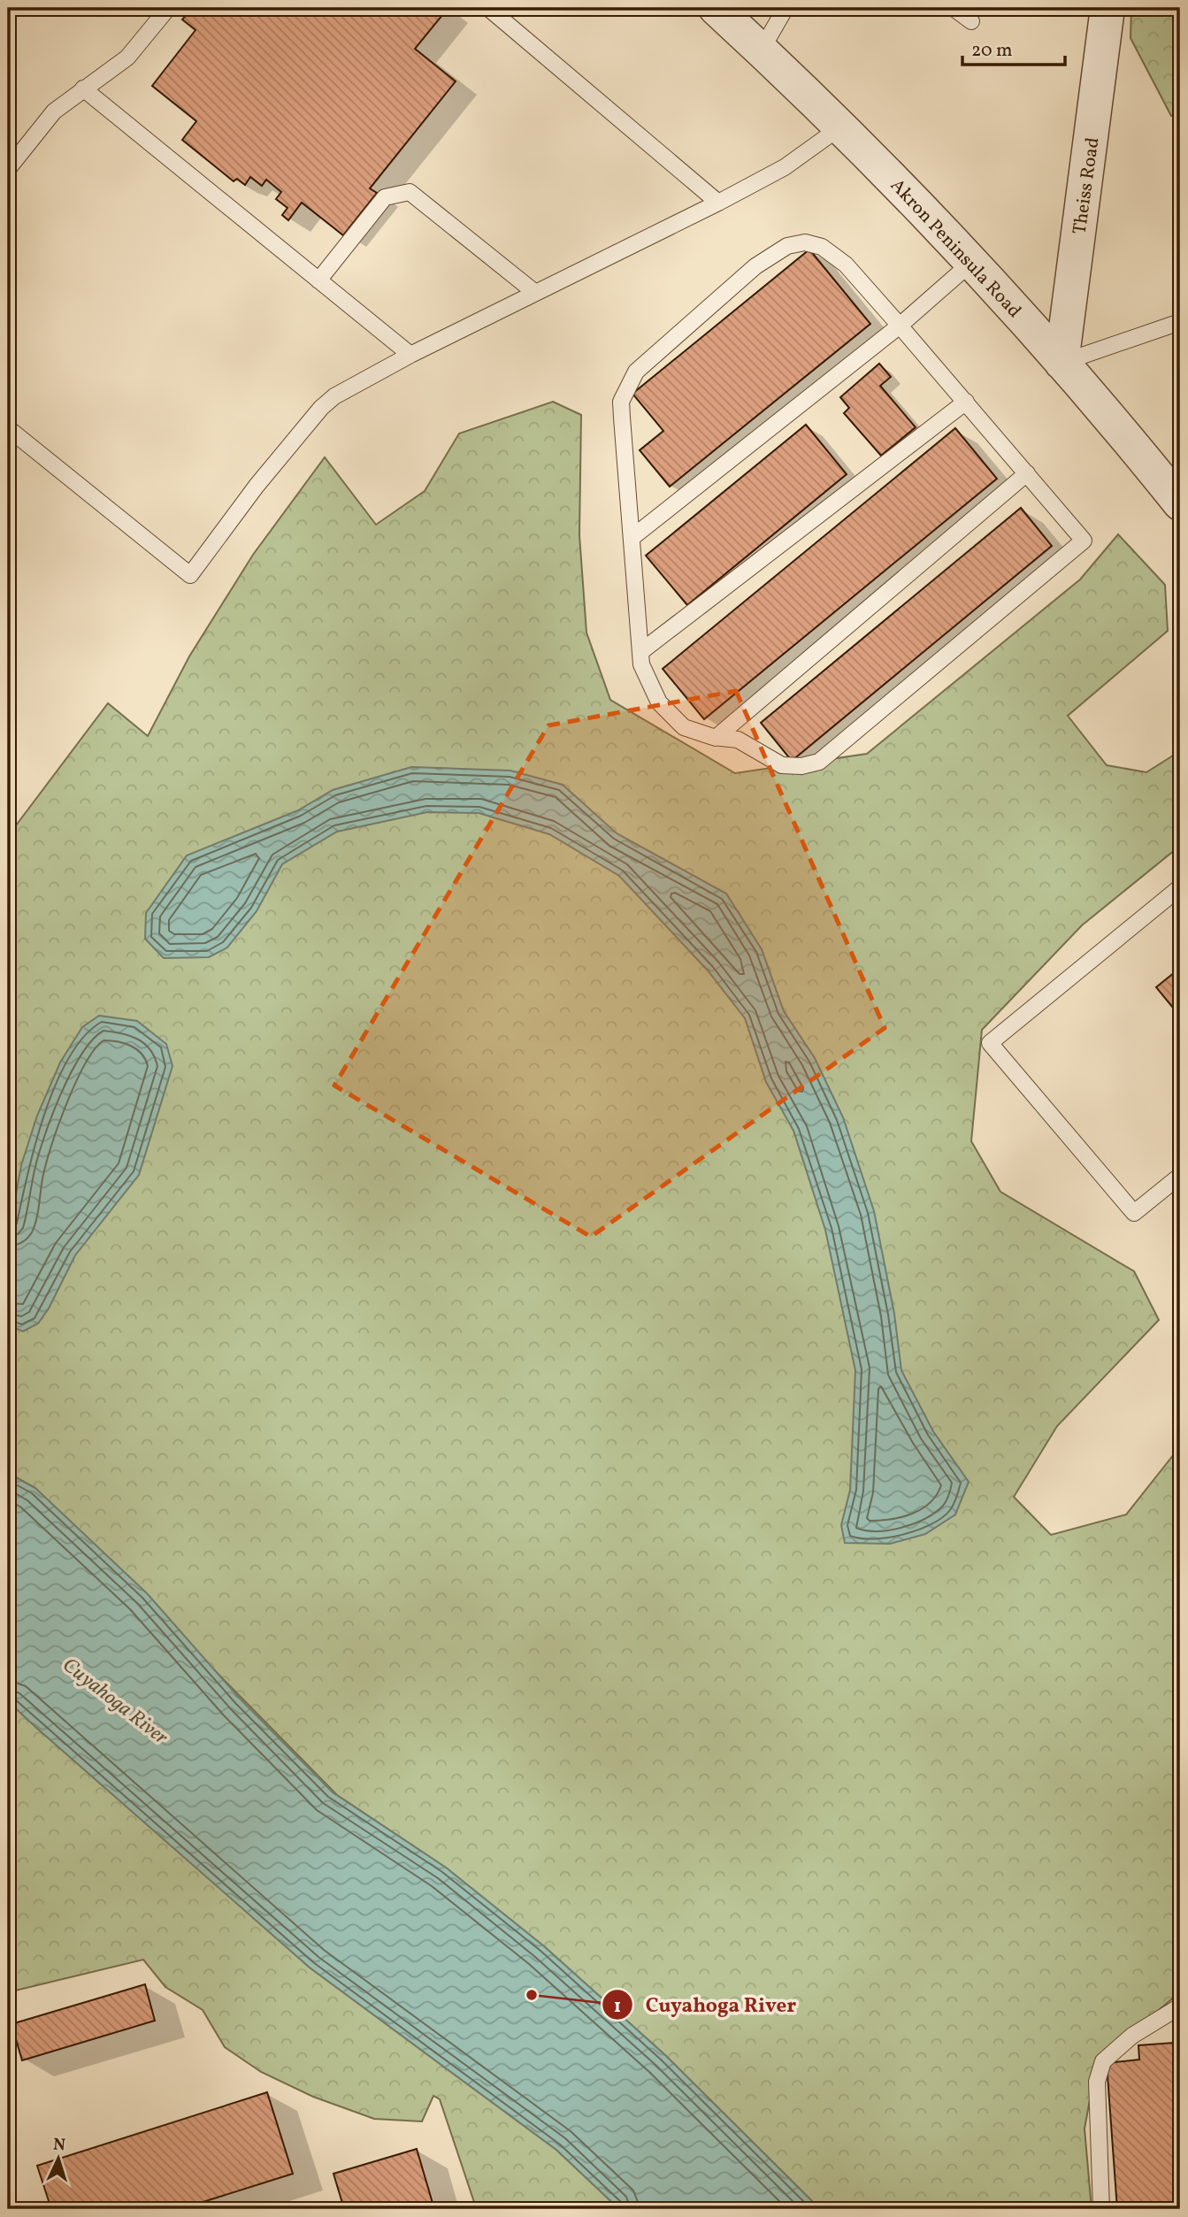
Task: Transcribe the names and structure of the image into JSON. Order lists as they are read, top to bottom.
{
  "streets": {
    "street": ["Theiss Road", "Akron Peninsula Road"]
  },
  "crossings": [
    ["Theiss Road", "Akron Peninsula Road"]
  ],
  "water": ["Cuyahoga River"],
  "places": ["Cuyahoga River"],
  "scale_bar": "20 m",
  "north": "top"
}
